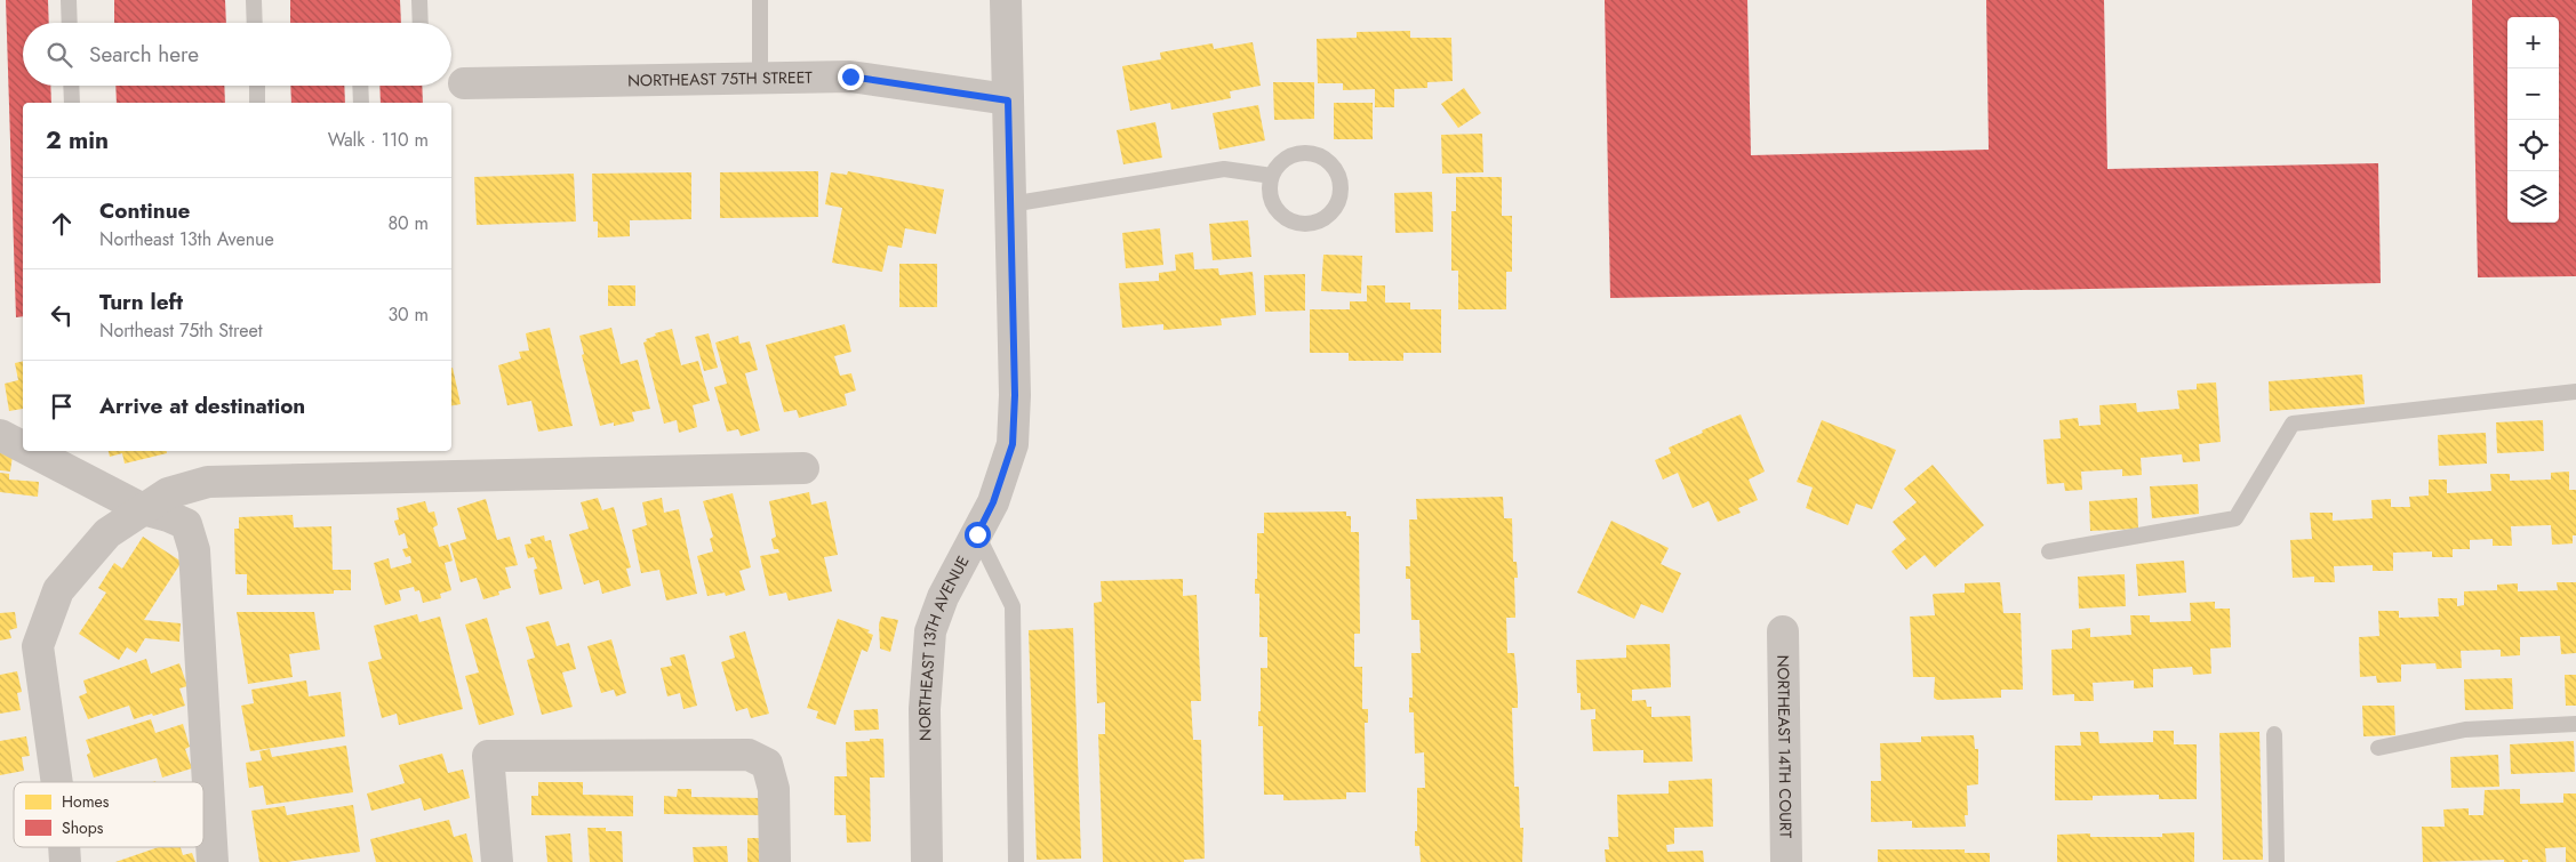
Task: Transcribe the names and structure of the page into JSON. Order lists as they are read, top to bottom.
{
  "streets": {
    "street": ["NORTHEAST 75TH STREET", "NORTHEAST 13TH AVENUE", "NORTHEAST 14TH COURT"]
  },
  "crossings": [
    ["NORTHEAST 75TH STREET", "NORTHEAST 13TH AVENUE"]
  ],
  "legend": ["Homes", "Shops"],
  "page": {
    "map_buttons": ["+", "−"],
    "search": "Search here",
    "heading": ["2 min", "Walk · 110 m"],
    "list": [
      ["Continue", "Northeast 13th Avenue", "80 m"],
      ["Turn left", "Northeast 75th Street", "30 m"],
      "Arrive at destination"
    ]
  }
}
